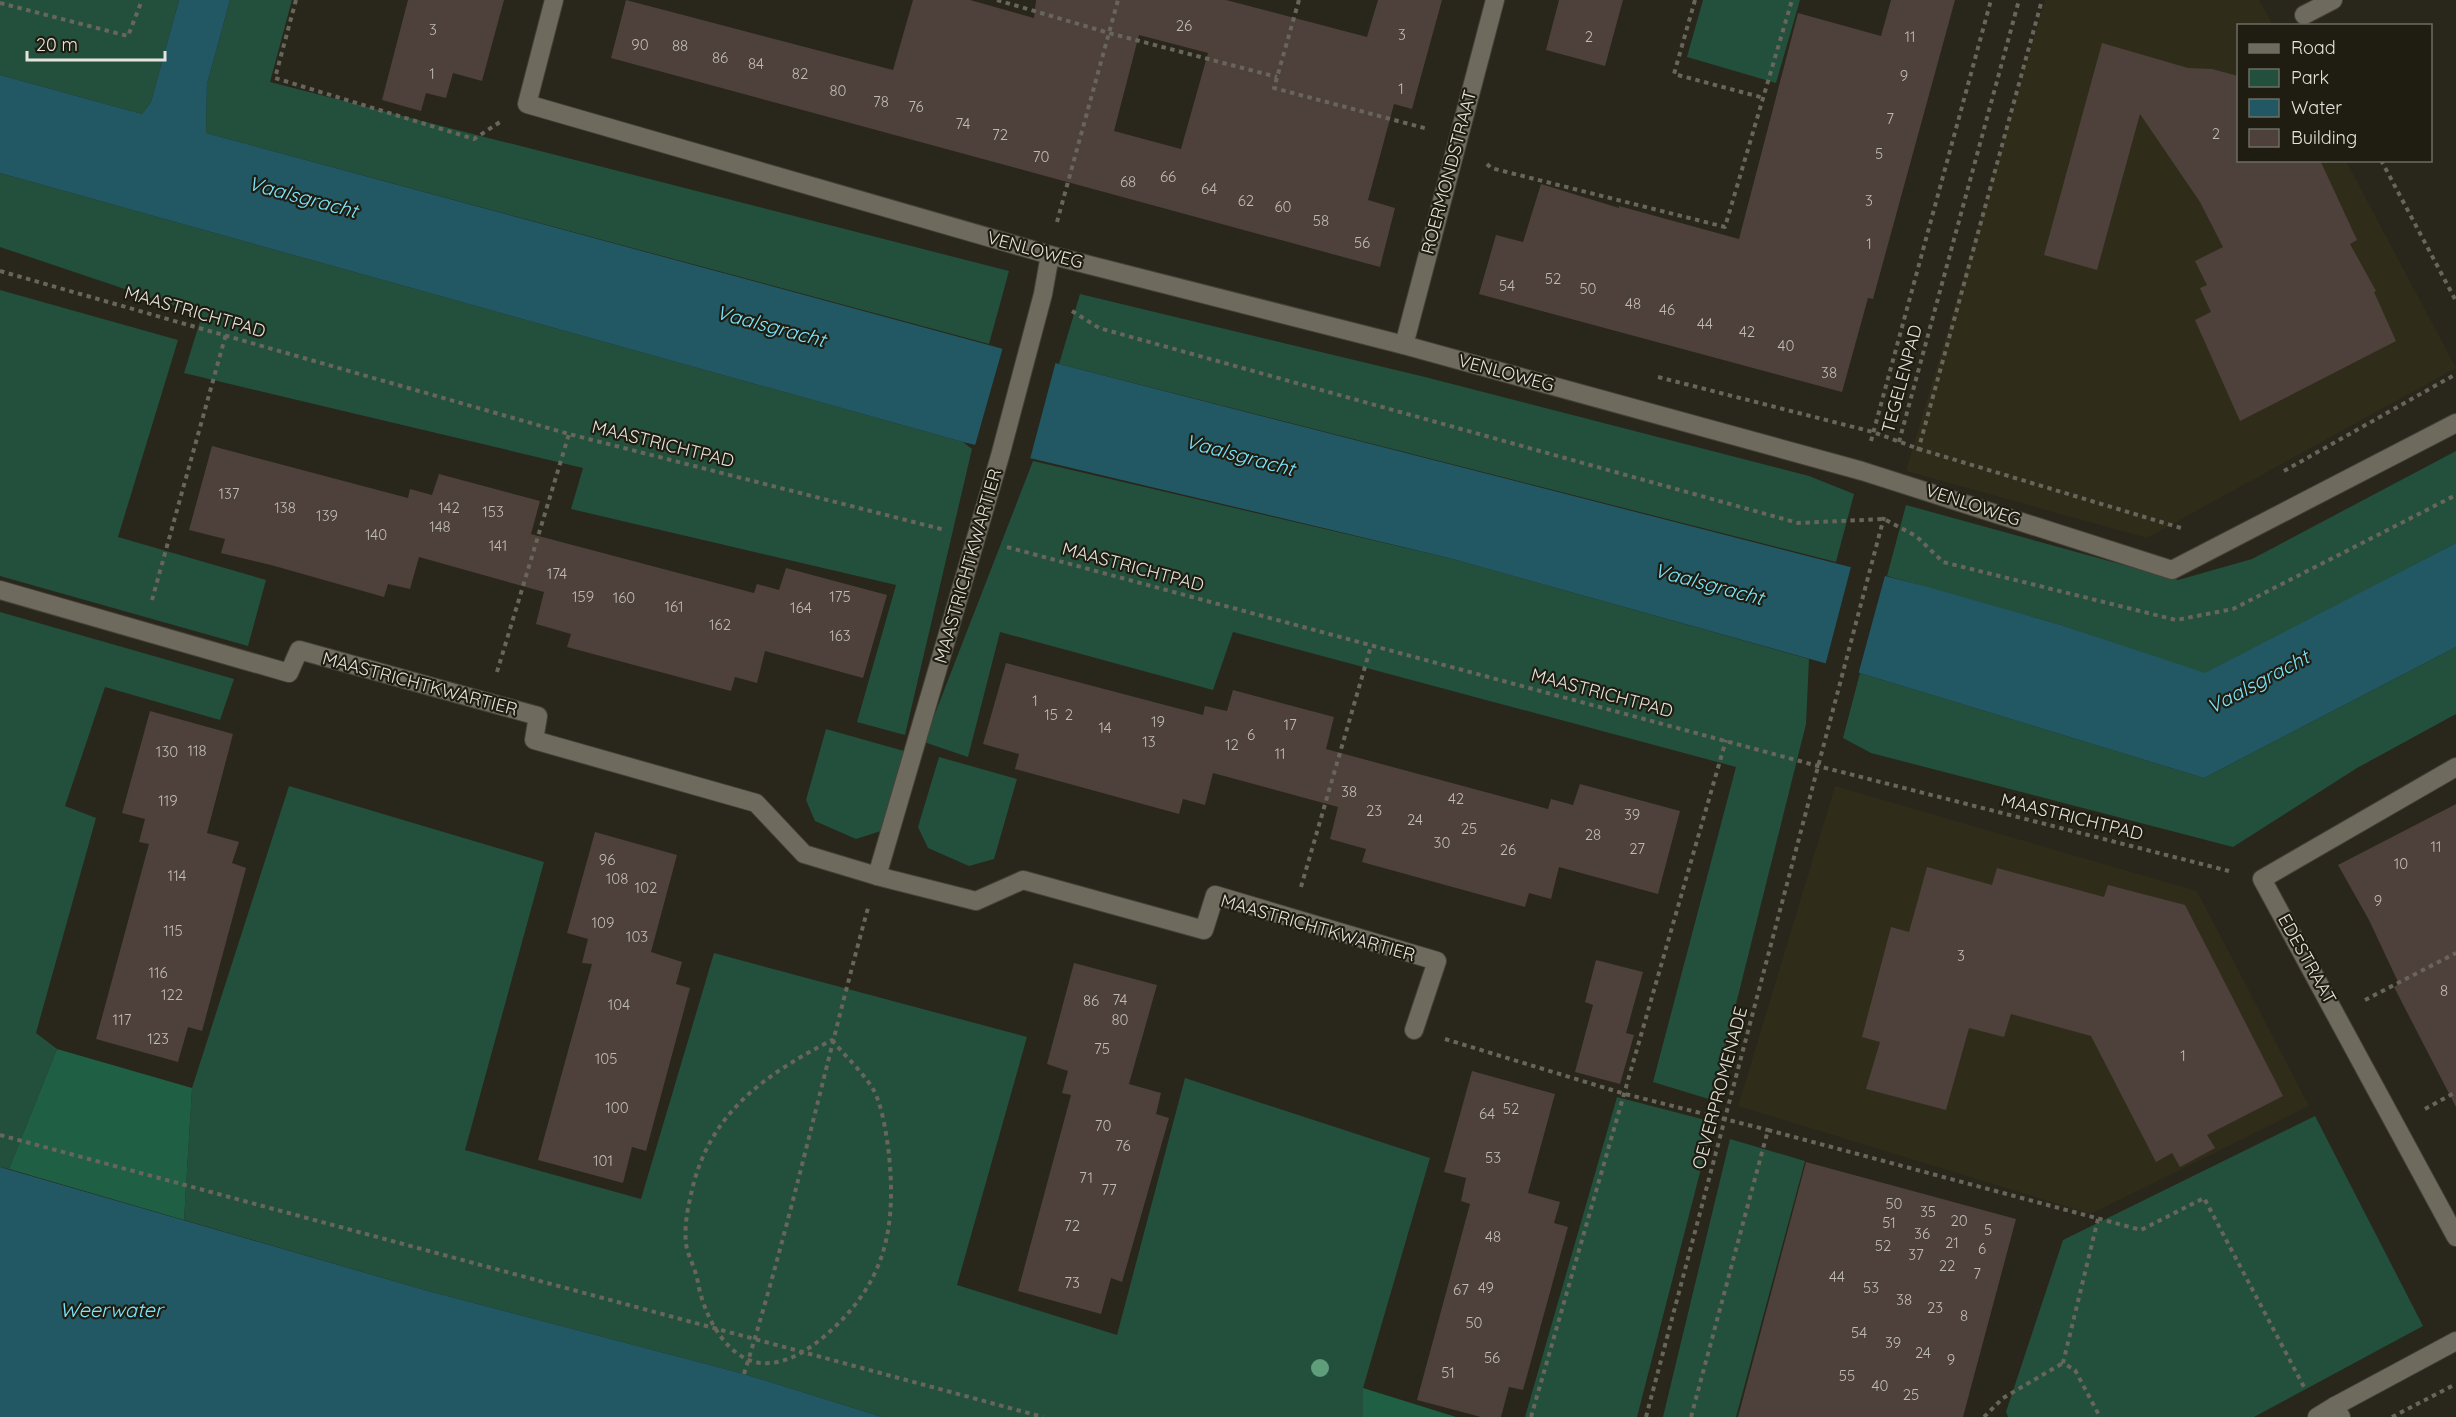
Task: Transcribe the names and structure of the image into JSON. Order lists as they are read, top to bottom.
{
  "streets": {
    "street": [
      "ROERMONDSTRAAT",
      "VENLOWEG",
      "MAASTRICHTKWARTIER",
      "EDESTRAAT"
    ],
    "path": ["MAASTRICHTPAD", "TEGELENPAD", "OEVERPROMENADE"]
  },
  "crossings": [
    ["ROERMONDSTRAAT", "VENLOWEG"],
    ["VENLOWEG", "TEGELENPAD"],
    ["VENLOWEG", "MAASTRICHTKWARTIER"],
    ["MAASTRICHTPAD", "TEGELENPAD"],
    ["MAASTRICHTPAD", "MAASTRICHTKWARTIER"],
    ["MAASTRICHTPAD", "EDESTRAAT"],
    ["MAASTRICHTPAD", "OEVERPROMENADE"],
    ["TEGELENPAD", "OEVERPROMENADE"]
  ],
  "water": ["Vaalsgracht", "Weerwater"],
  "house_numbers": [
    "26",
    "3",
    "3",
    "2",
    "11",
    "90",
    "88",
    "86",
    "84",
    "1",
    "82",
    "9",
    "1",
    "80",
    "78",
    "76",
    "7",
    "74",
    "2",
    "72",
    "5",
    "70",
    "66",
    "68",
    "64",
    "62",
    "3",
    "60",
    "58",
    "56",
    "1",
    "52",
    "54",
    "50",
    "48",
    "46",
    "44",
    "42",
    "40",
    "38",
    "137",
    "138",
    "142",
    "153",
    "139",
    "148",
    "140",
    "141",
    "174",
    "159",
    "175",
    "160",
    "161",
    "164",
    "162",
    "163",
    "1",
    "15",
    "2",
    "19",
    "17",
    "14",
    "6",
    "13",
    "12",
    "118",
    "130",
    "11",
    "38",
    "42",
    "119",
    "23",
    "39",
    "24",
    "25",
    "28",
    "30",
    "11",
    "27",
    "26",
    "96",
    "10",
    "114",
    "108",
    "102",
    "9",
    "109",
    "115",
    "103",
    "3",
    "116",
    "8",
    "122",
    "74",
    "86",
    "104",
    "117",
    "80",
    "123",
    "75",
    "1",
    "105",
    "100",
    "52",
    "64",
    "70",
    "76",
    "53",
    "101",
    "71",
    "77",
    "50",
    "35",
    "20",
    "51",
    "72",
    "5",
    "36",
    "48",
    "21",
    "52",
    "6",
    "37",
    "22",
    "7",
    "44",
    "73",
    "49",
    "53",
    "67",
    "38",
    "23",
    "8",
    "50",
    "54",
    "39",
    "24",
    "56",
    "9",
    "51",
    "55",
    "40",
    "25"
  ],
  "legend": [
    "Road",
    "Park",
    "Water",
    "Building"
  ],
  "scale_bar": "20 m"
}
